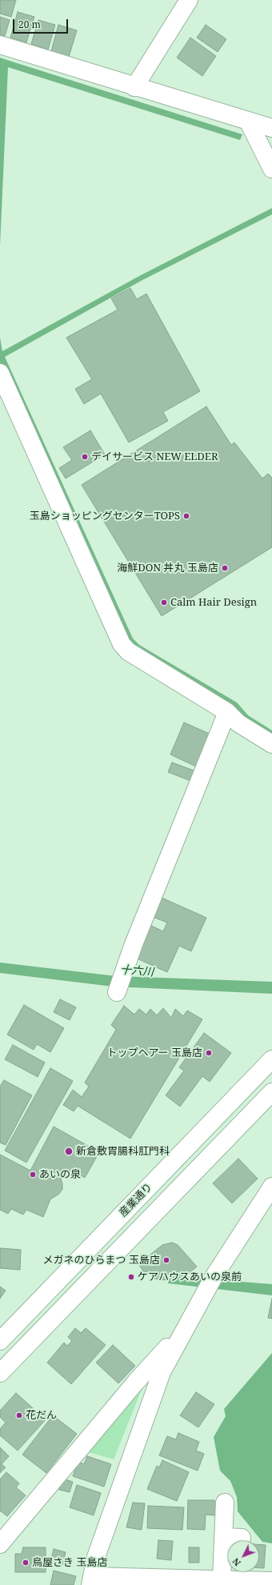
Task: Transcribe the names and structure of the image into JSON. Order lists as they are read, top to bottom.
{
  "streets": {
    "street": ["産業通り"]
  },
  "water": ["十六川"],
  "places": [
    "デイサービス NEW ELDER",
    "玉島ショッピングセンターTOPS",
    "海鮮DON 丼丸 玉島店",
    "Calm Hair Design",
    "トップヘアー 玉島店",
    "新倉敷胃腸科肛門科",
    "あいの泉",
    "メガネのひらまつ 玉島店",
    "ケアハウスあいの泉前",
    "花だん",
    "鳥屋さき 玉島店"
  ],
  "scale_bar": "20 m",
  "north": "bottom left"
}
